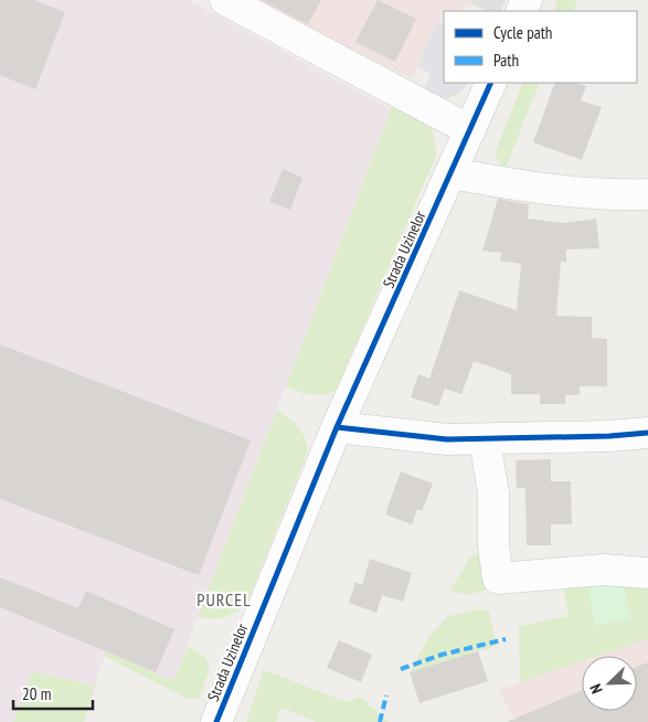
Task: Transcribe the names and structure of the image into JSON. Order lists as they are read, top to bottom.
{
  "streets": {
    "street": ["Strada Uzinelor"]
  },
  "districts": ["PURCEL"],
  "legend": ["Cycle path", "Path"],
  "scale_bar": "20 m",
  "north": "bottom left"
}
